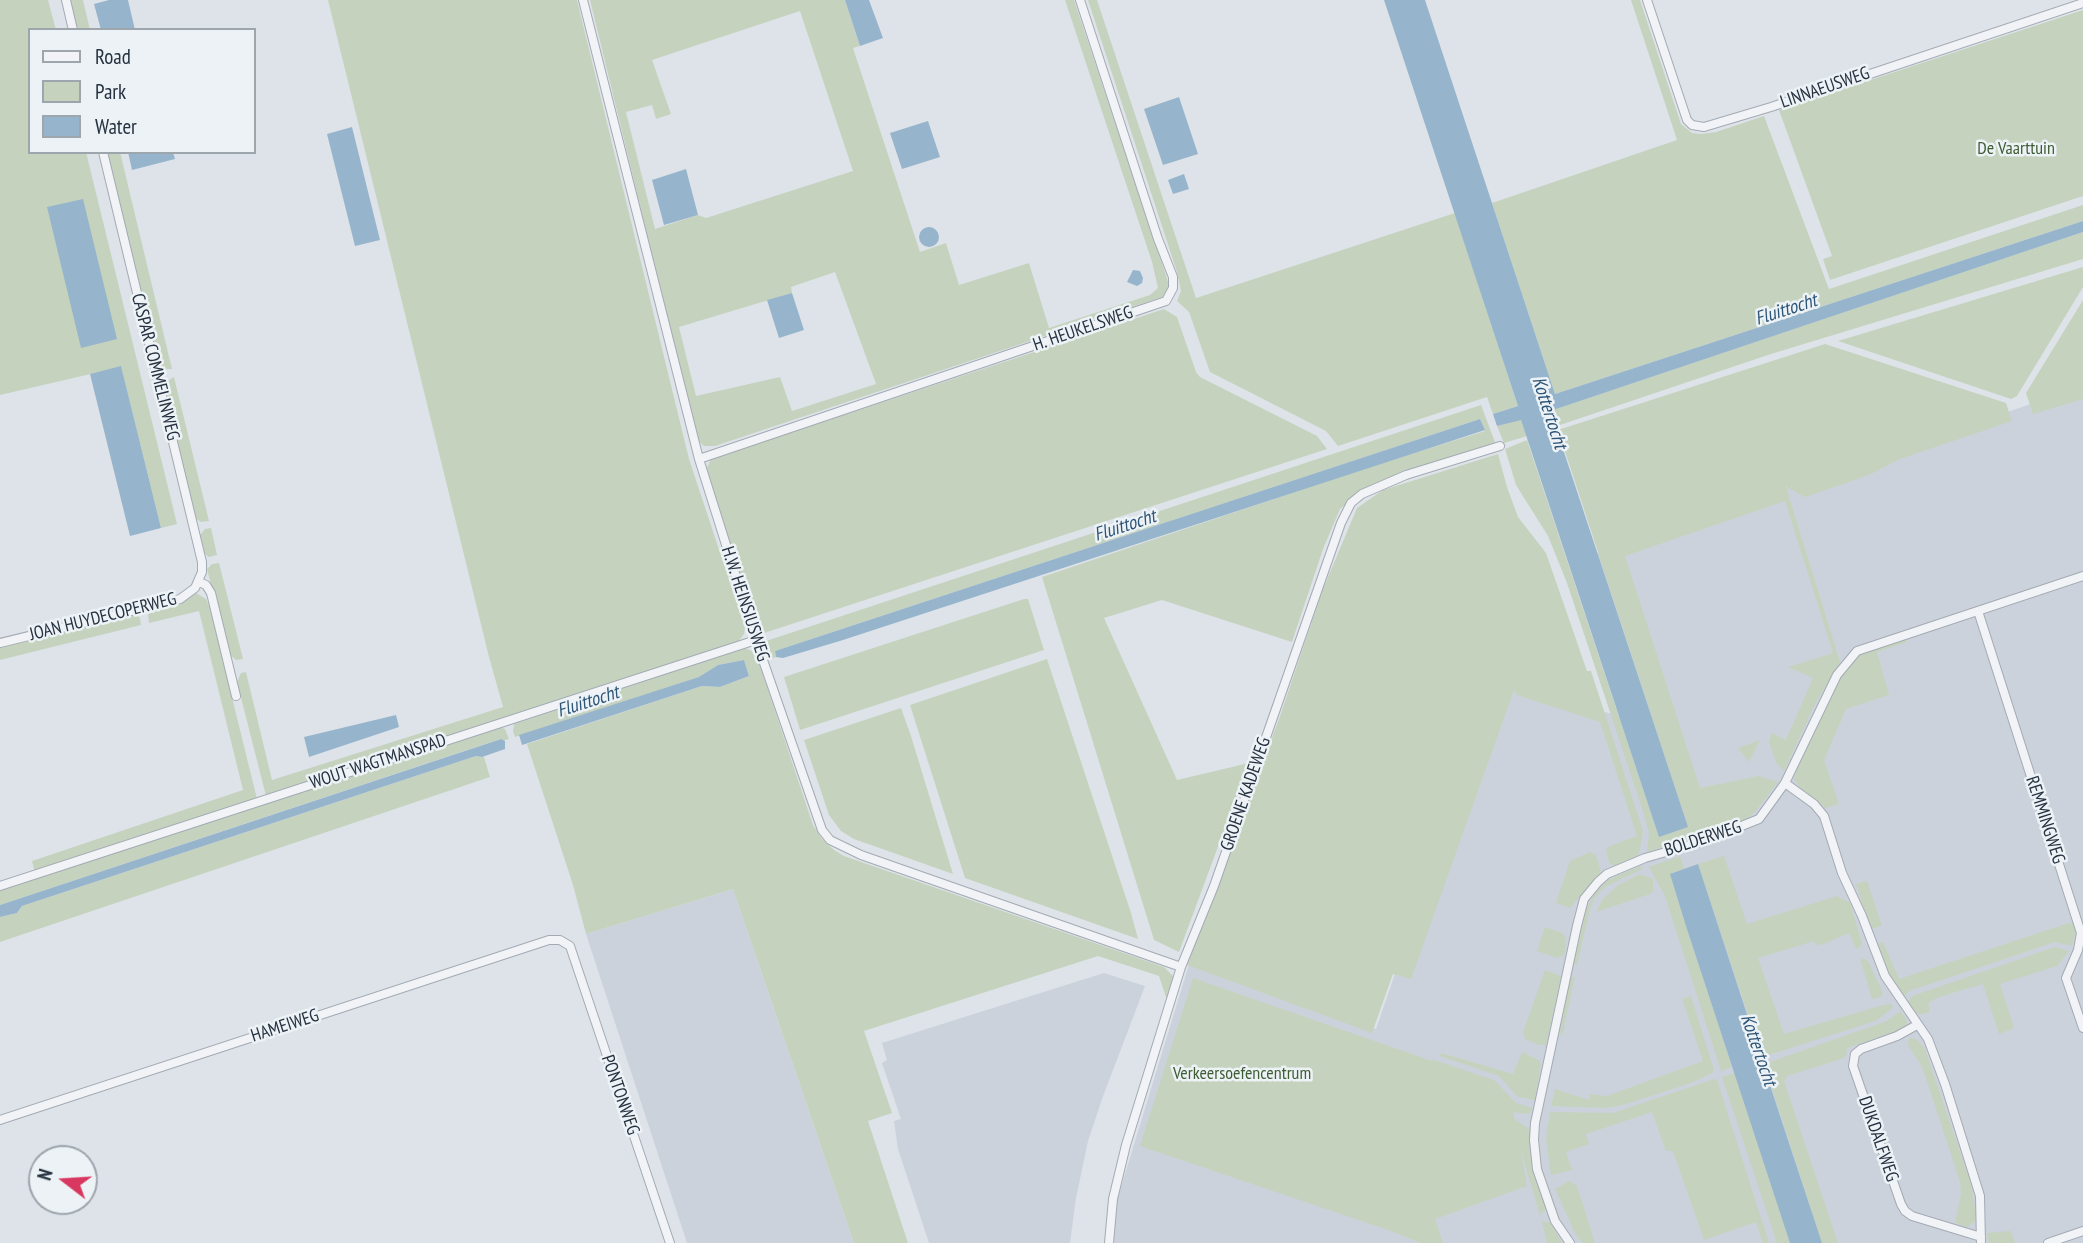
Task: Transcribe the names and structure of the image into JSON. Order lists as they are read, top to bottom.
{
  "streets": {
    "street": [
      "LINNAEUSWEG",
      "H. HEUKELSWEG",
      "CASPAR COMMELINWEG",
      "H.W. HEINSIUSWEG",
      "JOAN HUYDECOPERWEG",
      "WOUT WAGTMANSPAD",
      "GROENE KADEWEG",
      "REMMINGWEG",
      "BOLDERWEG",
      "HAMEIWEG",
      "PONTONWEG",
      "DUKDALFWEG"
    ]
  },
  "crossings": [
    ["H. HEUKELSWEG", "H.W. HEINSIUSWEG"],
    ["CASPAR COMMELINWEG", "JOAN HUYDECOPERWEG"],
    ["H.W. HEINSIUSWEG", "WOUT WAGTMANSPAD"],
    ["H.W. HEINSIUSWEG", "GROENE KADEWEG"],
    ["REMMINGWEG", "BOLDERWEG"],
    ["BOLDERWEG", "DUKDALFWEG"],
    ["HAMEIWEG", "PONTONWEG"]
  ],
  "water": ["Fluittocht", "Kottertocht"],
  "parks": ["De Vaarttuin", "Verkeersoefencentrum"],
  "legend": ["Road", "Park", "Water"],
  "north": "left"
}
